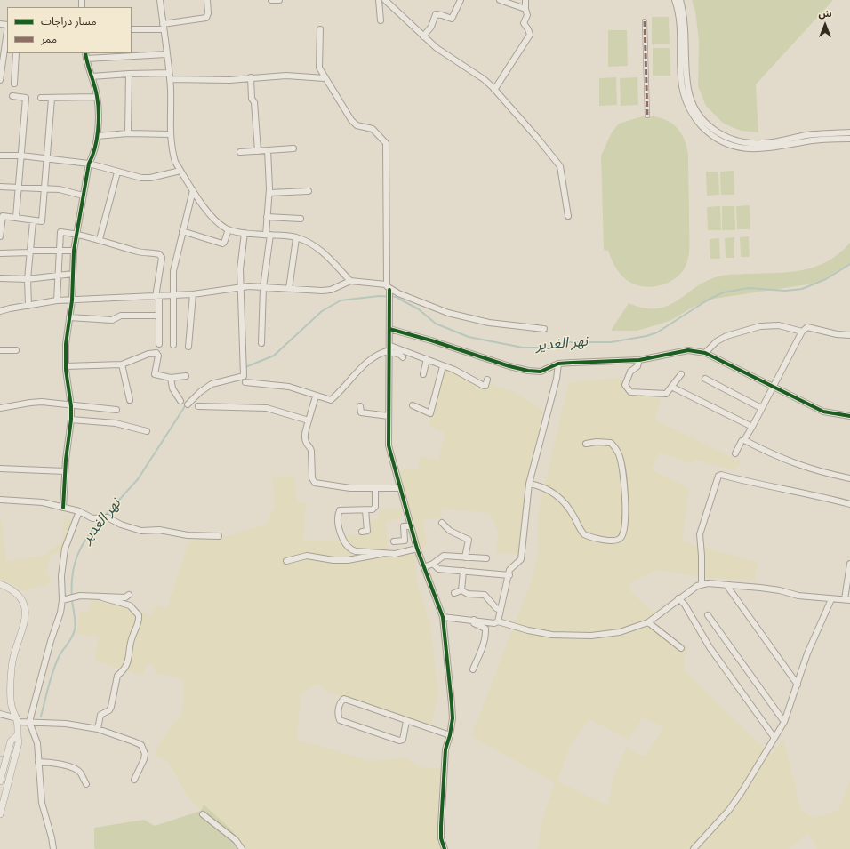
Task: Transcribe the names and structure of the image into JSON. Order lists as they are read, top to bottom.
{
  "water": ["نهر الغدير"],
  "legend": ["مسار دراجات", "ممر"],
  "north": "top"
}
